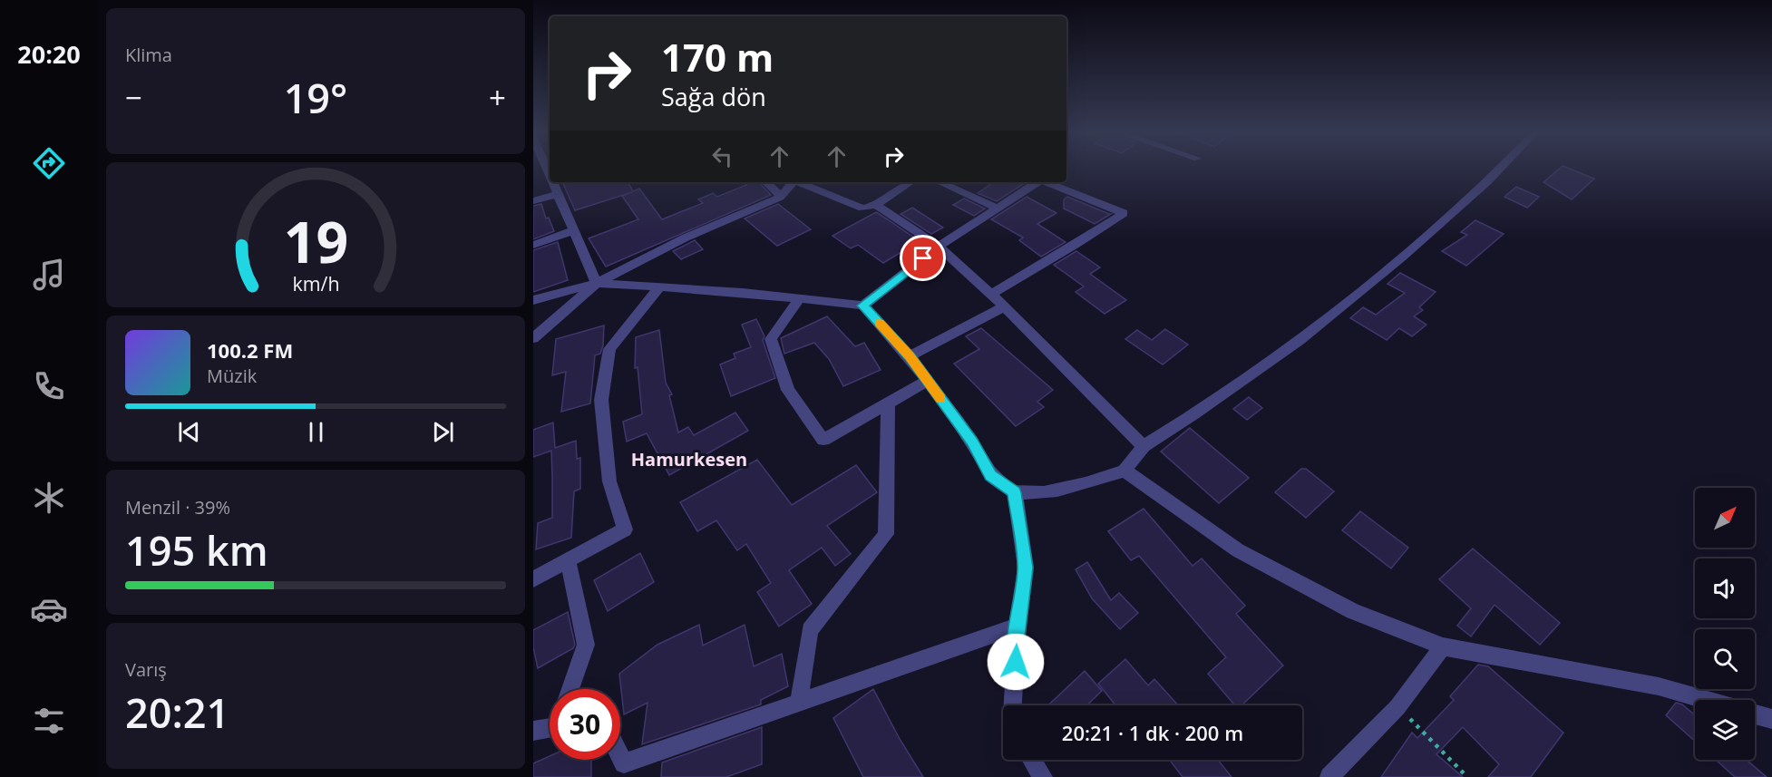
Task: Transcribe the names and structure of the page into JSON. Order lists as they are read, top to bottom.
{
  "districts": ["Hamurkesen"],
  "north": "top right",
  "page": {
    "tabs": "20:20",
    "tile": [
      "Klima",
      ["Menzil · 39%", "195 km"],
      ["Varış", "20:21"]
    ],
    "turn": ["170 m", "Sağa dön"],
    "heat": ["−", "19°", "+"],
    "song": ["100.2 FM", "Müzik"],
    "limit": "30",
    "trip": "20:21 · 1 dk · 200 m",
    "gauge": ["19", "km/h"]
  }
}
